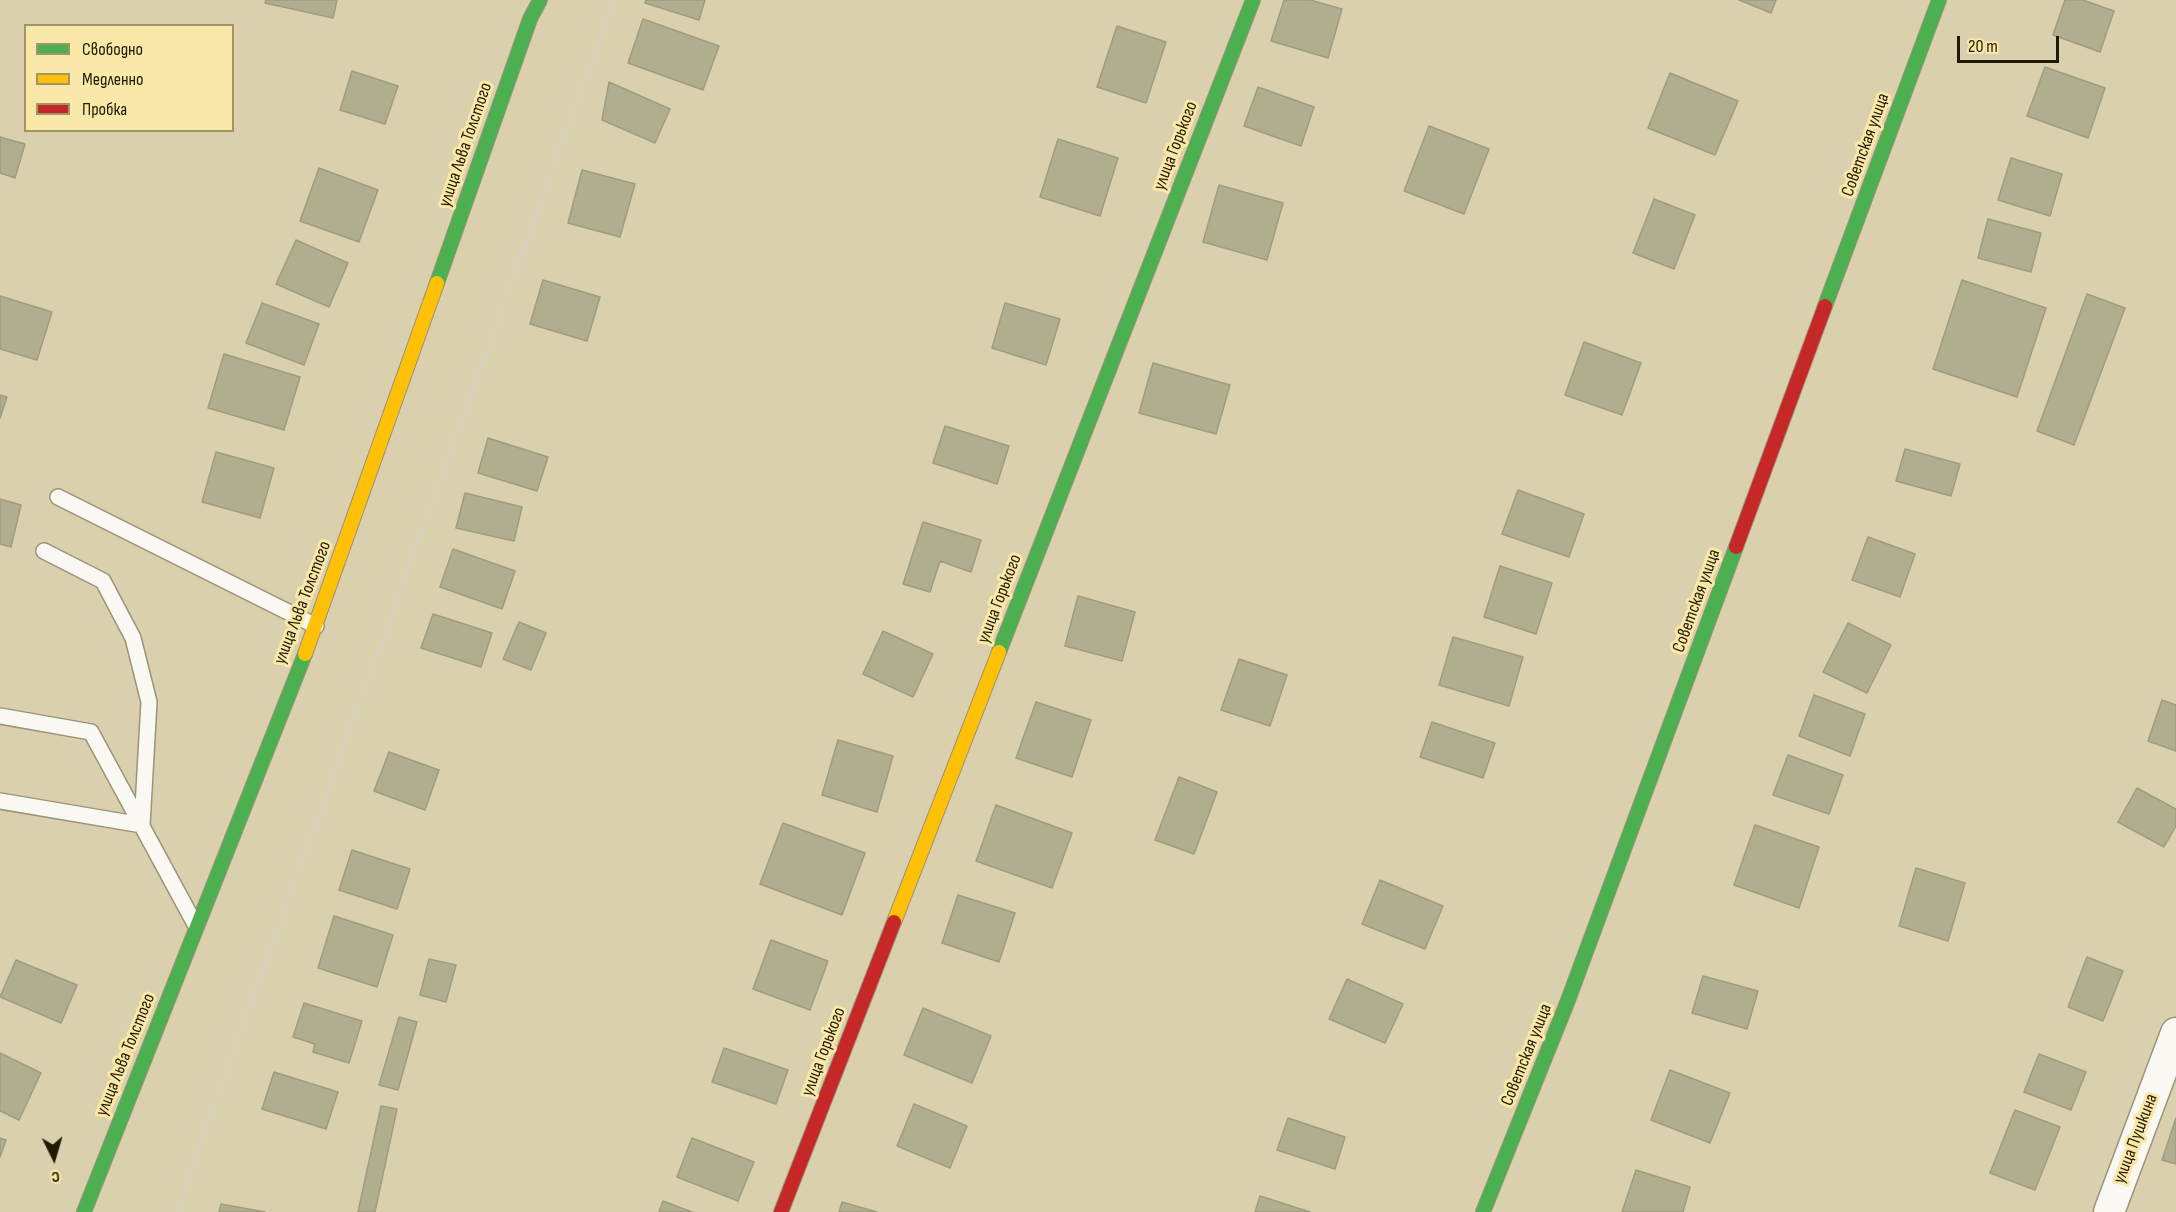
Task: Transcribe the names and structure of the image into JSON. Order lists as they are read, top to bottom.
{
  "streets": {
    "street": [
      "улица Льва Толстого",
      "Советская улица",
      "улица Горького",
      "улица Пушкина"
    ]
  },
  "legend": ["Свободно", "Медленно", "Пробка"],
  "scale_bar": "20 m",
  "north": "bottom"
}
